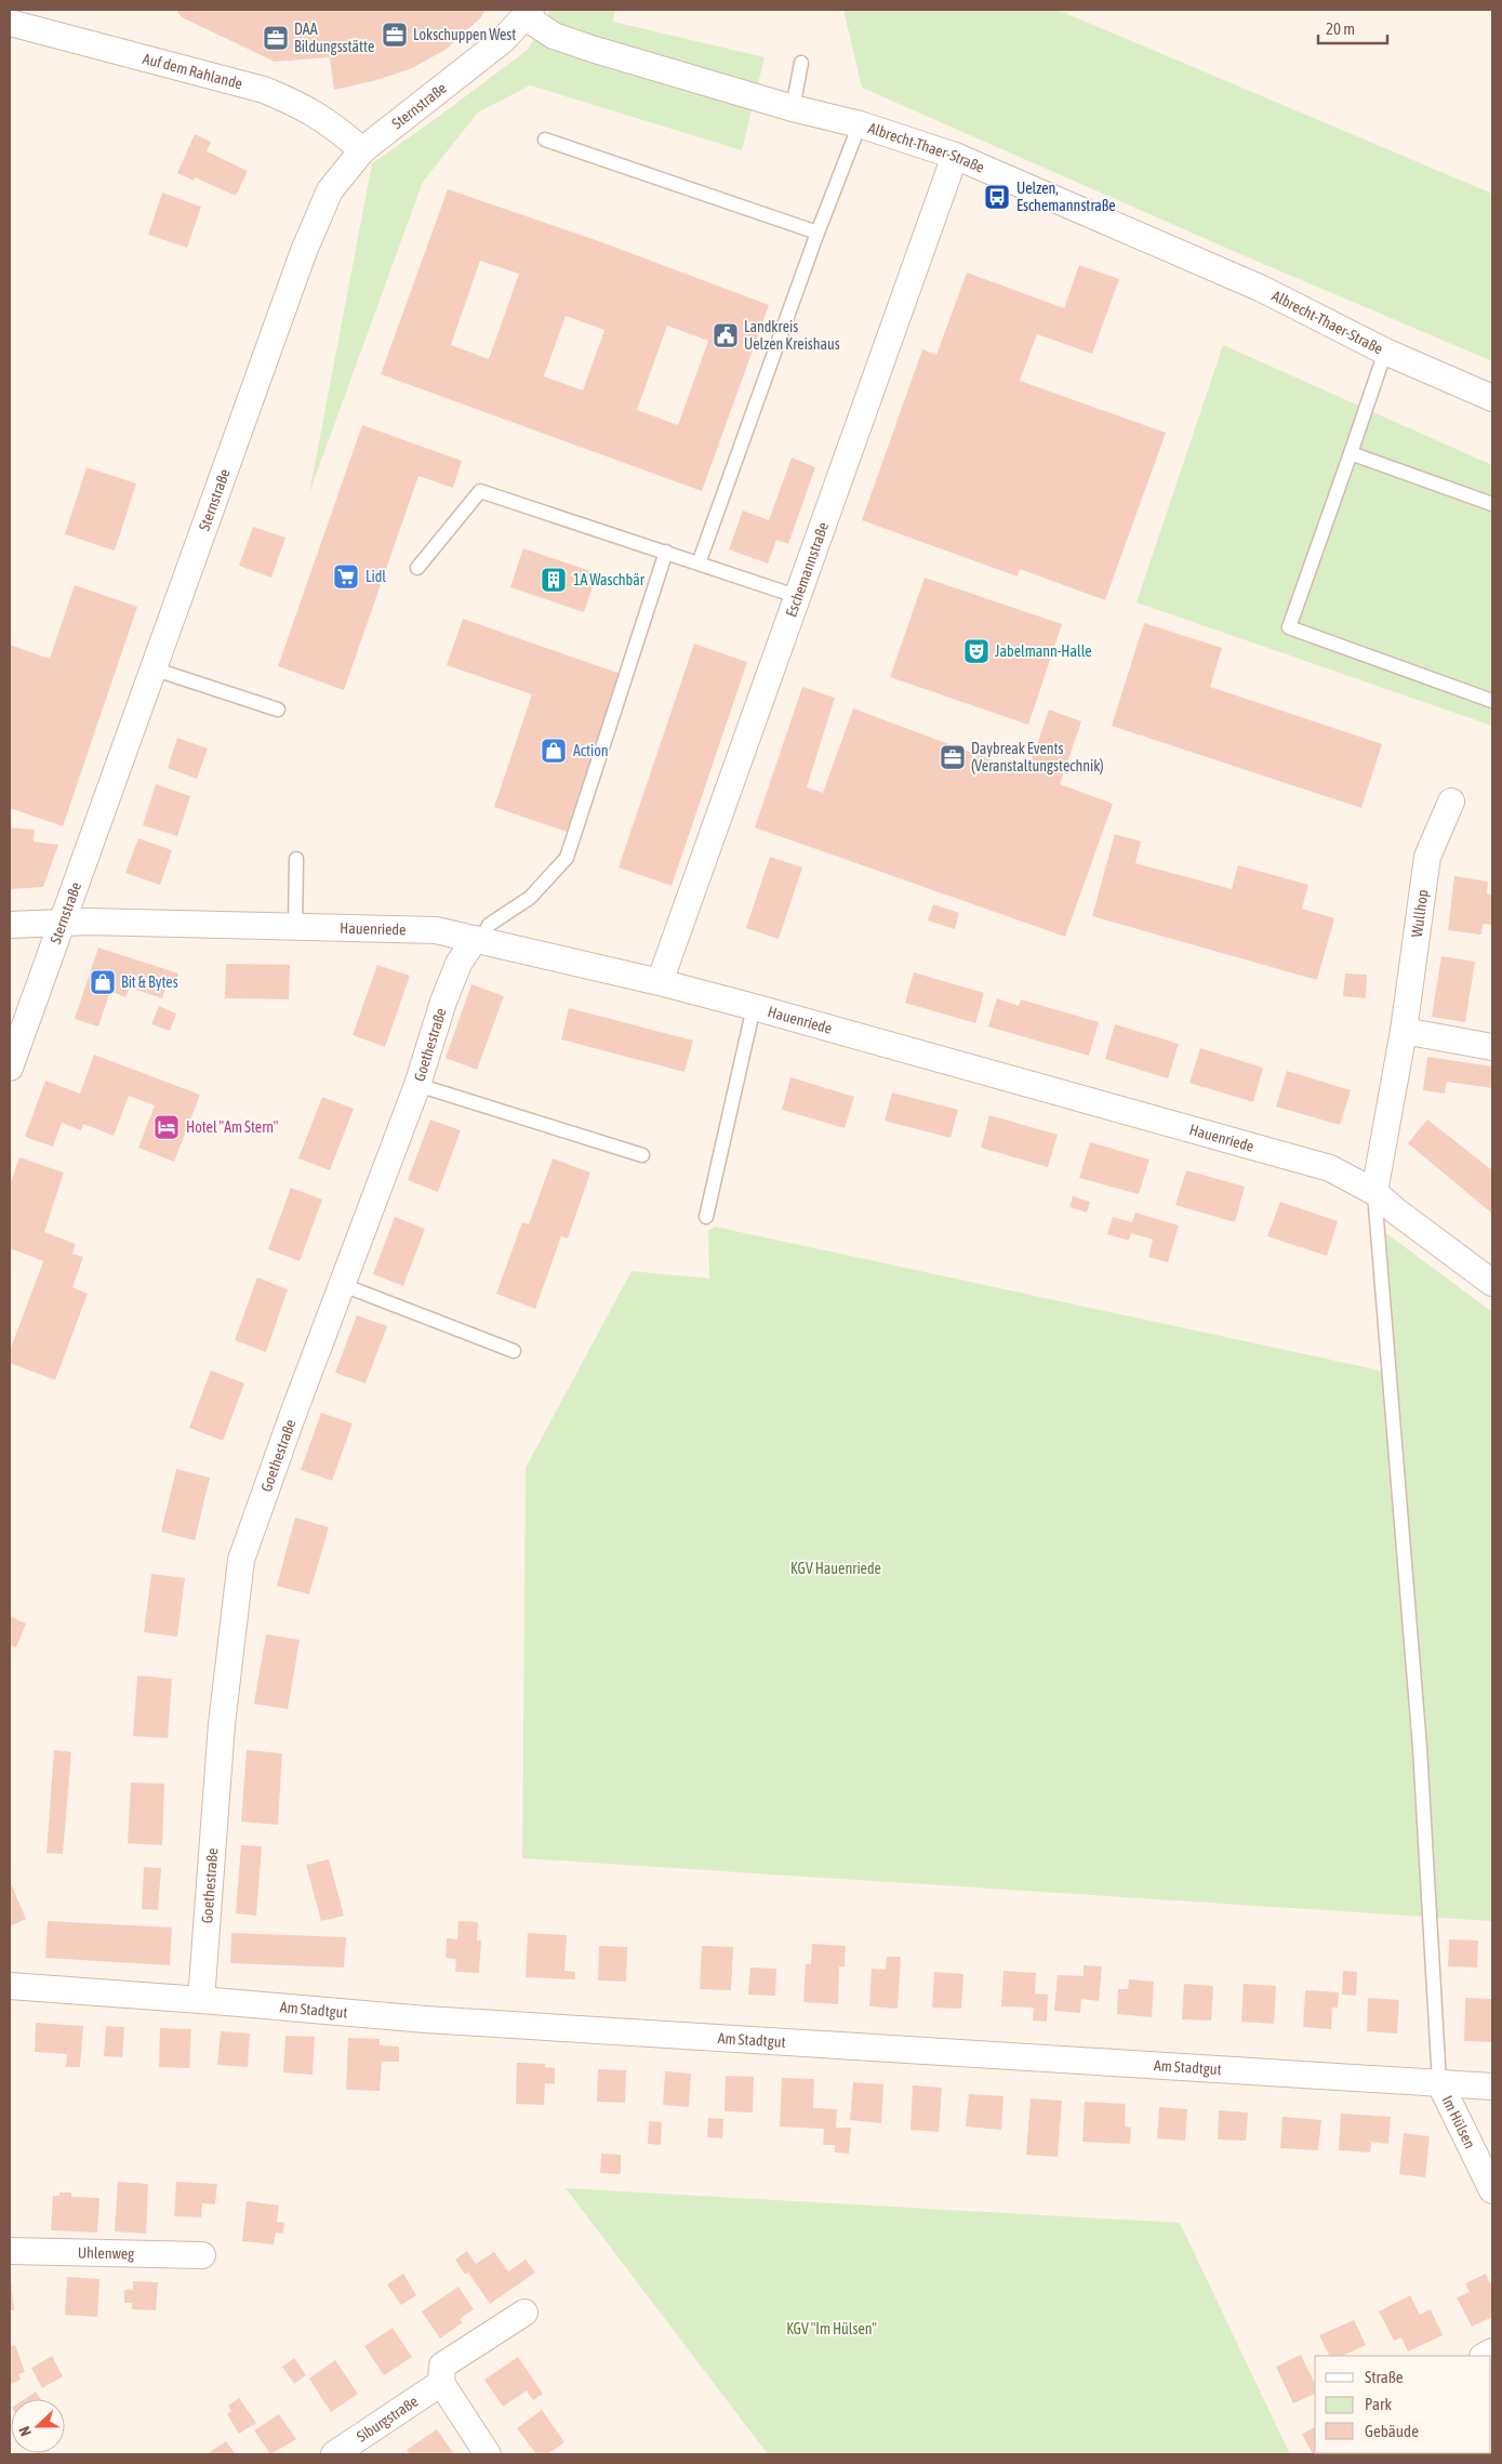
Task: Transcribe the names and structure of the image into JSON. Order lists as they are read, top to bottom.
{
  "streets": {
    "street": [
      "Auf dem Rahlande",
      "Sternstraße",
      "Albrecht-Thaer-Straße",
      "Eschemannstraße",
      "Wullhop",
      "Hauenriede",
      "Goethestraße",
      "Am Stadtgut",
      "Im Hülsen",
      "Uhlenweg",
      "Siburgstraße"
    ]
  },
  "crossings": [
    ["Auf dem Rahlande", "Sternstraße"],
    ["Sternstraße", "Albrecht-Thaer-Straße"],
    ["Sternstraße", "Hauenriede"],
    ["Albrecht-Thaer-Straße", "Eschemannstraße"],
    ["Eschemannstraße", "Hauenriede"],
    ["Wullhop", "Hauenriede"],
    ["Hauenriede", "Goethestraße"],
    ["Goethestraße", "Am Stadtgut"],
    ["Am Stadtgut", "Im Hülsen"]
  ],
  "parks": ["KGV Hauenriede", "KGV \"Im Hülsen\""],
  "places": {
    "office": ["Lokschuppen West", "DAA Bildungsstätte", "Daybreak Events (Veranstaltungstechnik)"],
    "bus stop": ["Uelzen, Eschemannstraße"],
    "public building": ["Landkreis Uelzen Kreishaus"],
    "supermarket": ["Lidl"],
    "building": ["1A Waschbär"],
    "theatre": ["Jabelmann-Halle"],
    "shop": ["Action", "Bit & Bytes"],
    "hotel": ["Hotel \"Am Stern\""]
  },
  "legend": ["Straße", "Park", "Gebäude"],
  "scale_bar": "20 m",
  "north": "left"
}
